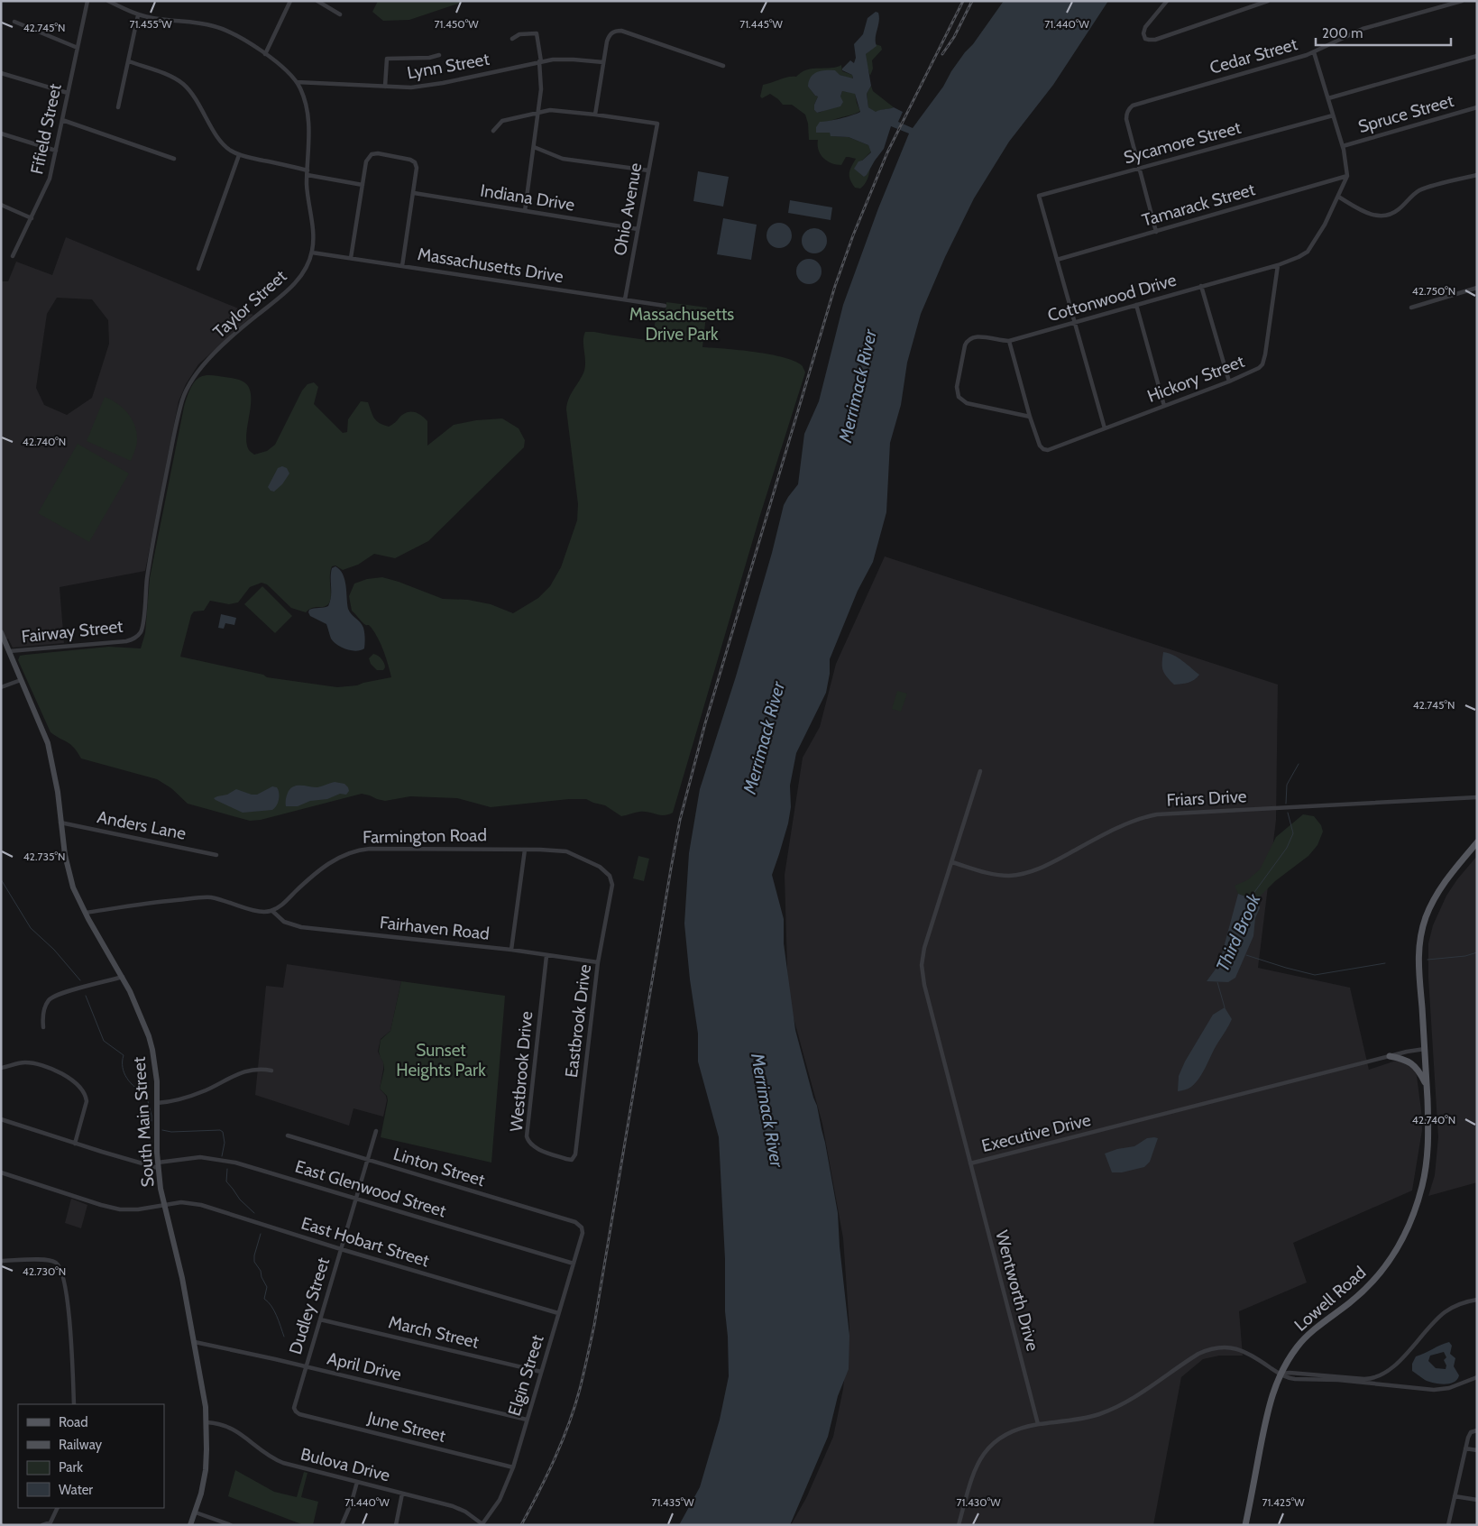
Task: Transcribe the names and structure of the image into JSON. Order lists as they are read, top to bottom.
{
  "streets": {
    "main road": ["Lowell Road"],
    "street": [
      "Cedar Street",
      "Lynn Street",
      "Spruce Street",
      "Fifield Street",
      "Sycamore Street",
      "Indiana Drive",
      "Tamarack Street",
      "Ohio Avenue",
      "Massachusetts Drive",
      "Cottonwood Drive",
      "Taylor Street",
      "Hickory Street",
      "Fairway Street",
      "Friars Drive",
      "Anders Lane",
      "Farmington Road",
      "Fairhaven Road",
      "Eastbrook Drive",
      "Westbrook Drive",
      "South Main Street",
      "Executive Drive",
      "Linton Street",
      "East Glenwood Street",
      "East Hobart Street",
      "Wentworth Drive",
      "Dudley Street",
      "March Street",
      "April Drive",
      "Elgin Street",
      "June Street",
      "Bulova Drive"
    ]
  },
  "crossings": [
    ["Cedar Street", "Sycamore Street"],
    ["Lynn Street", "Taylor Street"],
    ["Sycamore Street", "Tamarack Street"],
    ["Indiana Drive", "Ohio Avenue"],
    ["Tamarack Street", "Cottonwood Drive"],
    ["Ohio Avenue", "Massachusetts Drive"],
    ["Massachusetts Drive", "Taylor Street"],
    ["Cottonwood Drive", "Hickory Street"],
    ["Taylor Street", "Fairway Street"],
    ["Fairway Street", "South Main Street"],
    ["Friars Drive", "Executive Drive"],
    ["Anders Lane", "South Main Street"],
    ["Farmington Road", "Fairhaven Road"],
    ["Farmington Road", "Eastbrook Drive"],
    ["Fairhaven Road", "Eastbrook Drive"],
    ["Fairhaven Road", "Westbrook Drive"],
    ["Eastbrook Drive", "Westbrook Drive"],
    ["South Main Street", "East Glenwood Street"],
    ["South Main Street", "East Hobart Street"],
    ["South Main Street", "April Drive"],
    ["South Main Street", "Bulova Drive"],
    ["Executive Drive", "Wentworth Drive"],
    ["Executive Drive", "Lowell Road"],
    ["Linton Street", "Dudley Street"],
    ["Linton Street", "Elgin Street"],
    ["East Glenwood Street", "Dudley Street"],
    ["East Glenwood Street", "Elgin Street"],
    ["East Hobart Street", "Dudley Street"],
    ["East Hobart Street", "Elgin Street"],
    ["Dudley Street", "March Street"],
    ["Dudley Street", "April Drive"],
    ["Dudley Street", "June Street"],
    ["March Street", "Elgin Street"],
    ["April Drive", "Elgin Street"],
    ["Elgin Street", "June Street"],
    ["Elgin Street", "Bulova Drive"]
  ],
  "water": ["Merrimack River", "Third Brook"],
  "parks": ["Massachusetts Drive Park", "Sunset Heights Park"],
  "legend": [
    "Road",
    "Railway",
    "Park",
    "Water"
  ],
  "scale_bar": "200 m",
  "coordinates": [
    "71.455°W",
    "71.450°W",
    "71.445°W",
    "71.440°W",
    "42.745°N",
    "42.750°N",
    "42.740°N",
    "42.735°N",
    "42.730°N",
    "71.435°W",
    "71.430°W",
    "71.425°W"
  ]
}
